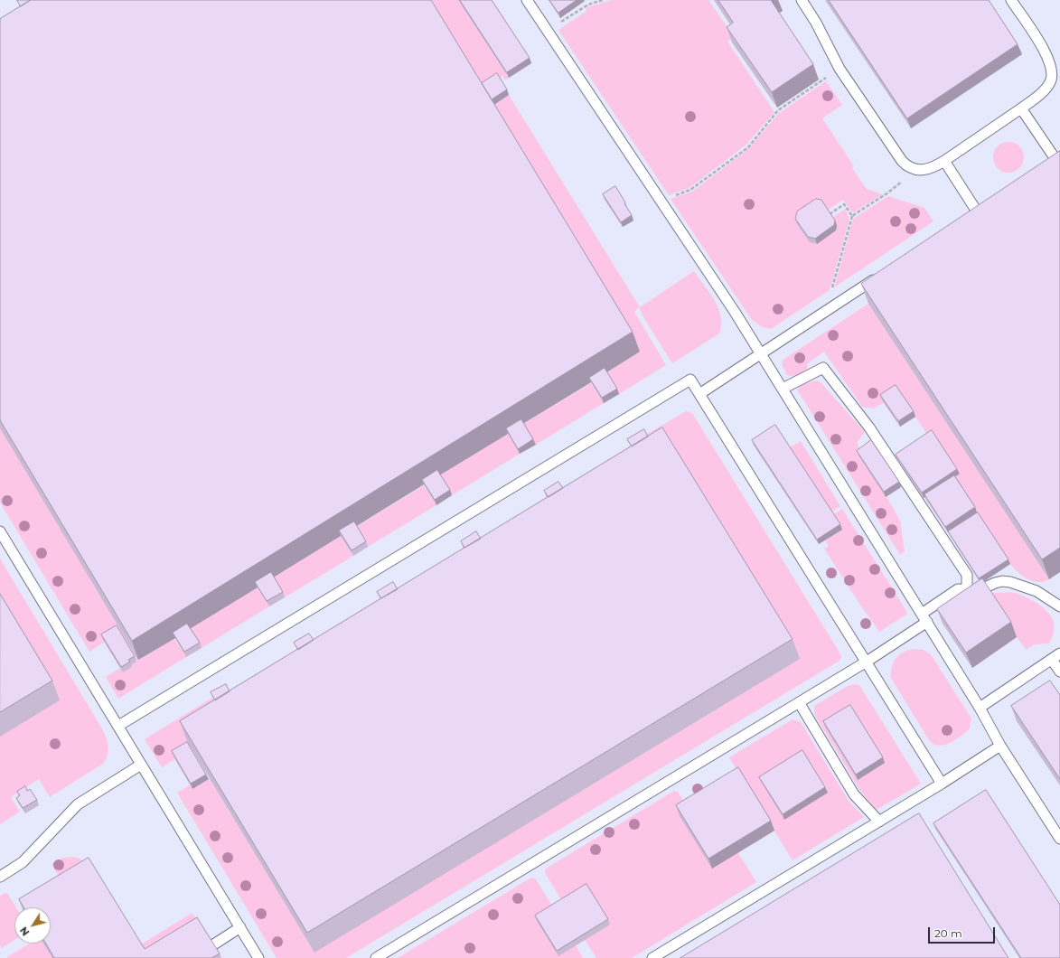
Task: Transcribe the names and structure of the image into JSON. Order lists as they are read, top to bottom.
{
  "scale_bar": "20 m",
  "north": "bottom left"
}
